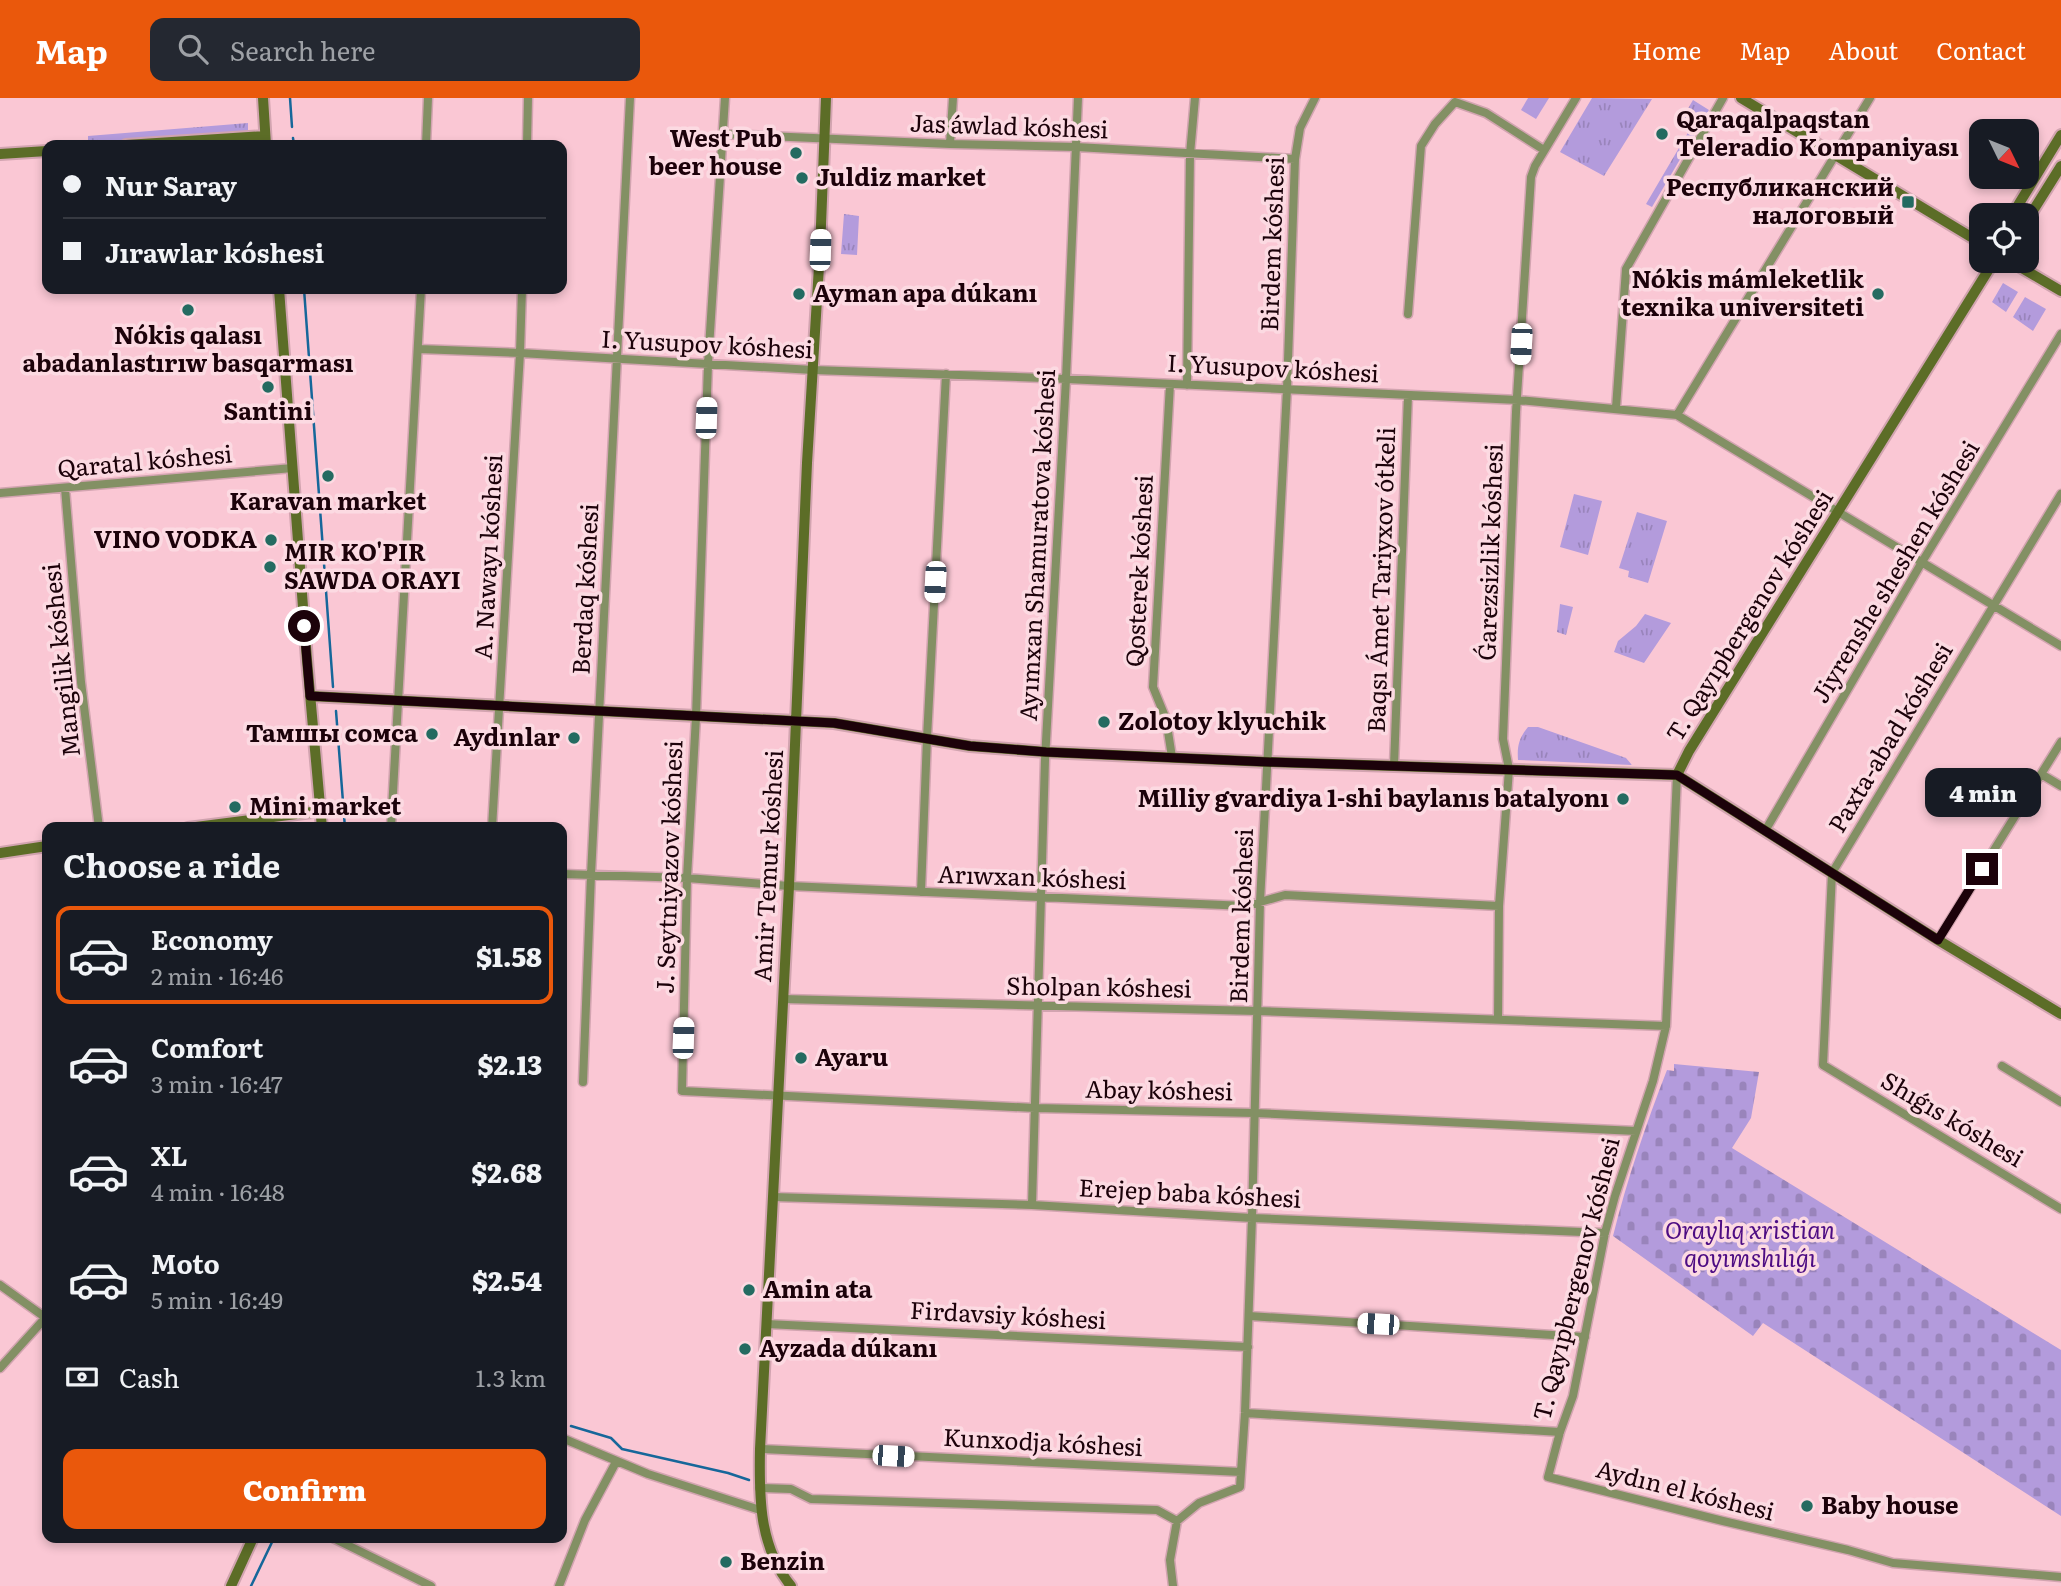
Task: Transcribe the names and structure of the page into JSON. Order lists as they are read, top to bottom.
{
  "streets": {
    "street": [
      "Jas áwlad kóshesi",
      "Birdem kóshesi",
      "I. Yusupov kóshesi",
      "Qaratal kóshesi",
      "Ayımxan Shamuratova kóshesi",
      "Ǵarezsizlik kóshesi",
      "A. Nawayı kóshesi",
      "Qosterek kóshesi",
      "Jiyrenshe sheshen kóshesi",
      "Baqsı Ámet Tariyxov ótkeli",
      "Berdaq kóshesi",
      "T. Qayıpbergenov kóshesi",
      "Mangilik kóshesi",
      "Paxta-abad kóshesi",
      "Amir Temur kóshesi",
      "J. Seytniyazov kóshesi",
      "Arıwxan kóshesi",
      "Sholpan kóshesi",
      "Abay kóshesi",
      "Shıǵıs kóshesi",
      "Erejep baba kóshesi",
      "Firdavsiy kóshesi",
      "Kunxodja kóshesi",
      "Aydın el kóshesi"
    ]
  },
  "crossings": [
    ["Jas áwlad kóshesi", "Birdem kóshesi"],
    ["Jas áwlad kóshesi", "Ayımxan Shamuratova kóshesi"],
    ["Jas áwlad kóshesi", "Amir Temur kóshesi"],
    ["Jas áwlad kóshesi", "J. Seytniyazov kóshesi"],
    ["Birdem kóshesi", "I. Yusupov kóshesi"],
    ["Birdem kóshesi", "Arıwxan kóshesi"],
    ["Birdem kóshesi", "Sholpan kóshesi"],
    ["Birdem kóshesi", "Abay kóshesi"],
    ["Birdem kóshesi", "Erejep baba kóshesi"],
    ["Birdem kóshesi", "Firdavsiy kóshesi"],
    ["Birdem kóshesi", "Kunxodja kóshesi"],
    ["I. Yusupov kóshesi", "Ayımxan Shamuratova kóshesi"],
    ["I. Yusupov kóshesi", "Ǵarezsizlik kóshesi"],
    ["I. Yusupov kóshesi", "A. Nawayı kóshesi"],
    ["I. Yusupov kóshesi", "Qosterek kóshesi"],
    ["I. Yusupov kóshesi", "Jiyrenshe sheshen kóshesi"],
    ["I. Yusupov kóshesi", "Baqsı Ámet Tariyxov ótkeli"],
    ["I. Yusupov kóshesi", "Berdaq kóshesi"],
    ["I. Yusupov kóshesi", "T. Qayıpbergenov kóshesi"],
    ["I. Yusupov kóshesi", "Paxta-abad kóshesi"],
    ["I. Yusupov kóshesi", "Amir Temur kóshesi"],
    ["I. Yusupov kóshesi", "J. Seytniyazov kóshesi"],
    ["Qaratal kóshesi", "Mangilik kóshesi"],
    ["Ayımxan Shamuratova kóshesi", "Arıwxan kóshesi"],
    ["Ayımxan Shamuratova kóshesi", "Sholpan kóshesi"],
    ["Ayımxan Shamuratova kóshesi", "Abay kóshesi"],
    ["Ayımxan Shamuratova kóshesi", "Erejep baba kóshesi"],
    ["Ǵarezsizlik kóshesi", "Arıwxan kóshesi"],
    ["Ǵarezsizlik kóshesi", "Sholpan kóshesi"],
    ["Berdaq kóshesi", "Arıwxan kóshesi"],
    ["T. Qayıpbergenov kóshesi", "Sholpan kóshesi"],
    ["T. Qayıpbergenov kóshesi", "Abay kóshesi"],
    ["T. Qayıpbergenov kóshesi", "Erejep baba kóshesi"],
    ["T. Qayıpbergenov kóshesi", "Aydın el kóshesi"],
    ["Paxta-abad kóshesi", "Shıǵıs kóshesi"],
    ["Amir Temur kóshesi", "Arıwxan kóshesi"],
    ["Amir Temur kóshesi", "Sholpan kóshesi"],
    ["Amir Temur kóshesi", "Abay kóshesi"],
    ["Amir Temur kóshesi", "Erejep baba kóshesi"],
    ["Amir Temur kóshesi", "Firdavsiy kóshesi"],
    ["Amir Temur kóshesi", "Kunxodja kóshesi"],
    ["J. Seytniyazov kóshesi", "Arıwxan kóshesi"],
    ["J. Seytniyazov kóshesi", "Abay kóshesi"]
  ],
  "parks": ["Oraylıq xristian qoyımshılıǵı"],
  "places": {
    "other": [
      "Qaraqalpaqstan Teleradio Kompaniyası",
      "West Pub beer house",
      "Juldiz market",
      "Ayman apa dúkanı",
      "Nókis mámleketlik texnika universiteti",
      "Nókis qalası abadanlastırıw basqarması",
      "Santini",
      "Karavan market",
      "VINO VODKA",
      "MIR KO'PIR SAWDA ORAYI",
      "Zolotoy klyuchik",
      "Тамшы сомса",
      "Aydınlar",
      "Milliy gvardiya 1-shi baylanıs batalyonı",
      "Mini market",
      "Ayaru",
      "Amin ata",
      "Ayzada dúkanı",
      "Baby house",
      "Benzin"
    ],
    "transit": ["Республиканский налоговый"]
  },
  "north": "bottom right",
  "page": {
    "header": "Map",
    "search": "Search here",
    "nav": [
      "Home",
      "Map",
      "About",
      "Contact"
    ],
    "banner": ["Nur Saray", "Jırawlar kóshesi"],
    "bubble": "4 min",
    "heading": "Choose a ride",
    "list": [
      {
        "name": "Economy",
        "note": "2 min · 16:46",
        "value": "$1.58"
      },
      {
        "name": "Comfort",
        "note": "3 min · 16:47",
        "value": "$2.13"
      },
      {
        "name": "XL",
        "note": "4 min · 16:48",
        "value": "$2.68"
      },
      {
        "name": "Moto",
        "note": "5 min · 16:49",
        "value": "$2.54"
      }
    ],
    "pay": ["Cash", "1.3 km"],
    "buttons": "Confirm"
  }
}
